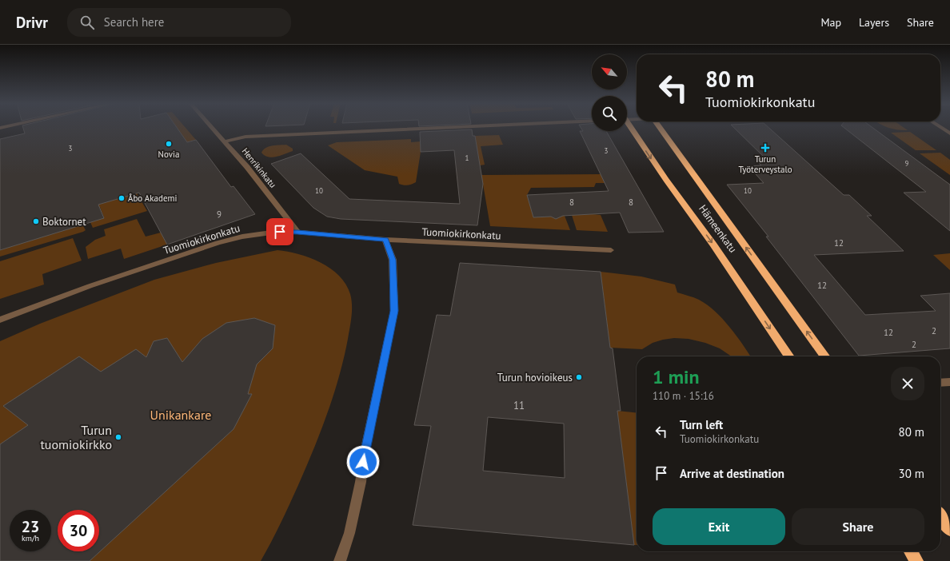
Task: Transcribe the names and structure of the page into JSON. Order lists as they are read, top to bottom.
{
  "streets": {
    "highway": ["Hämeenkatu"],
    "street": ["Henrikinkatu", "Tuomiokirkonkatu"]
  },
  "crossings": [
    ["Henrikinkatu", "Tuomiokirkonkatu"]
  ],
  "parks": ["Unikankare"],
  "places": {
    "other": [
      "Novia",
      "Åbo Akademi",
      "Boktornet",
      "Turun hovioikeus",
      "Turun tuomiokirkko"
    ],
    "health": ["Turun Työterveystalo"]
  },
  "house_numbers": [
    "3",
    "3",
    "1",
    "9",
    "10",
    "10",
    "8",
    "8",
    "9",
    "12",
    "12",
    "2",
    "12",
    "2",
    "11"
  ],
  "north": "top left",
  "page": {
    "header": "Drivr",
    "search": "Search here",
    "nav": ["Map", "Layers", "Share"],
    "turn": ["80 m", "Tuomiokirkonkatu"],
    "heading": ["1 min", "110 m · 15:16"],
    "list": [
      {
        "name": "Turn left",
        "note": "Tuomiokirkonkatu",
        "value": "80 m"
      },
      {
        "name": "Arrive at destination",
        "value": "30 m"
      }
    ],
    "buttons": ["Exit", "Share"],
    "speed": "23 km/h",
    "limit": "30"
  }
}
